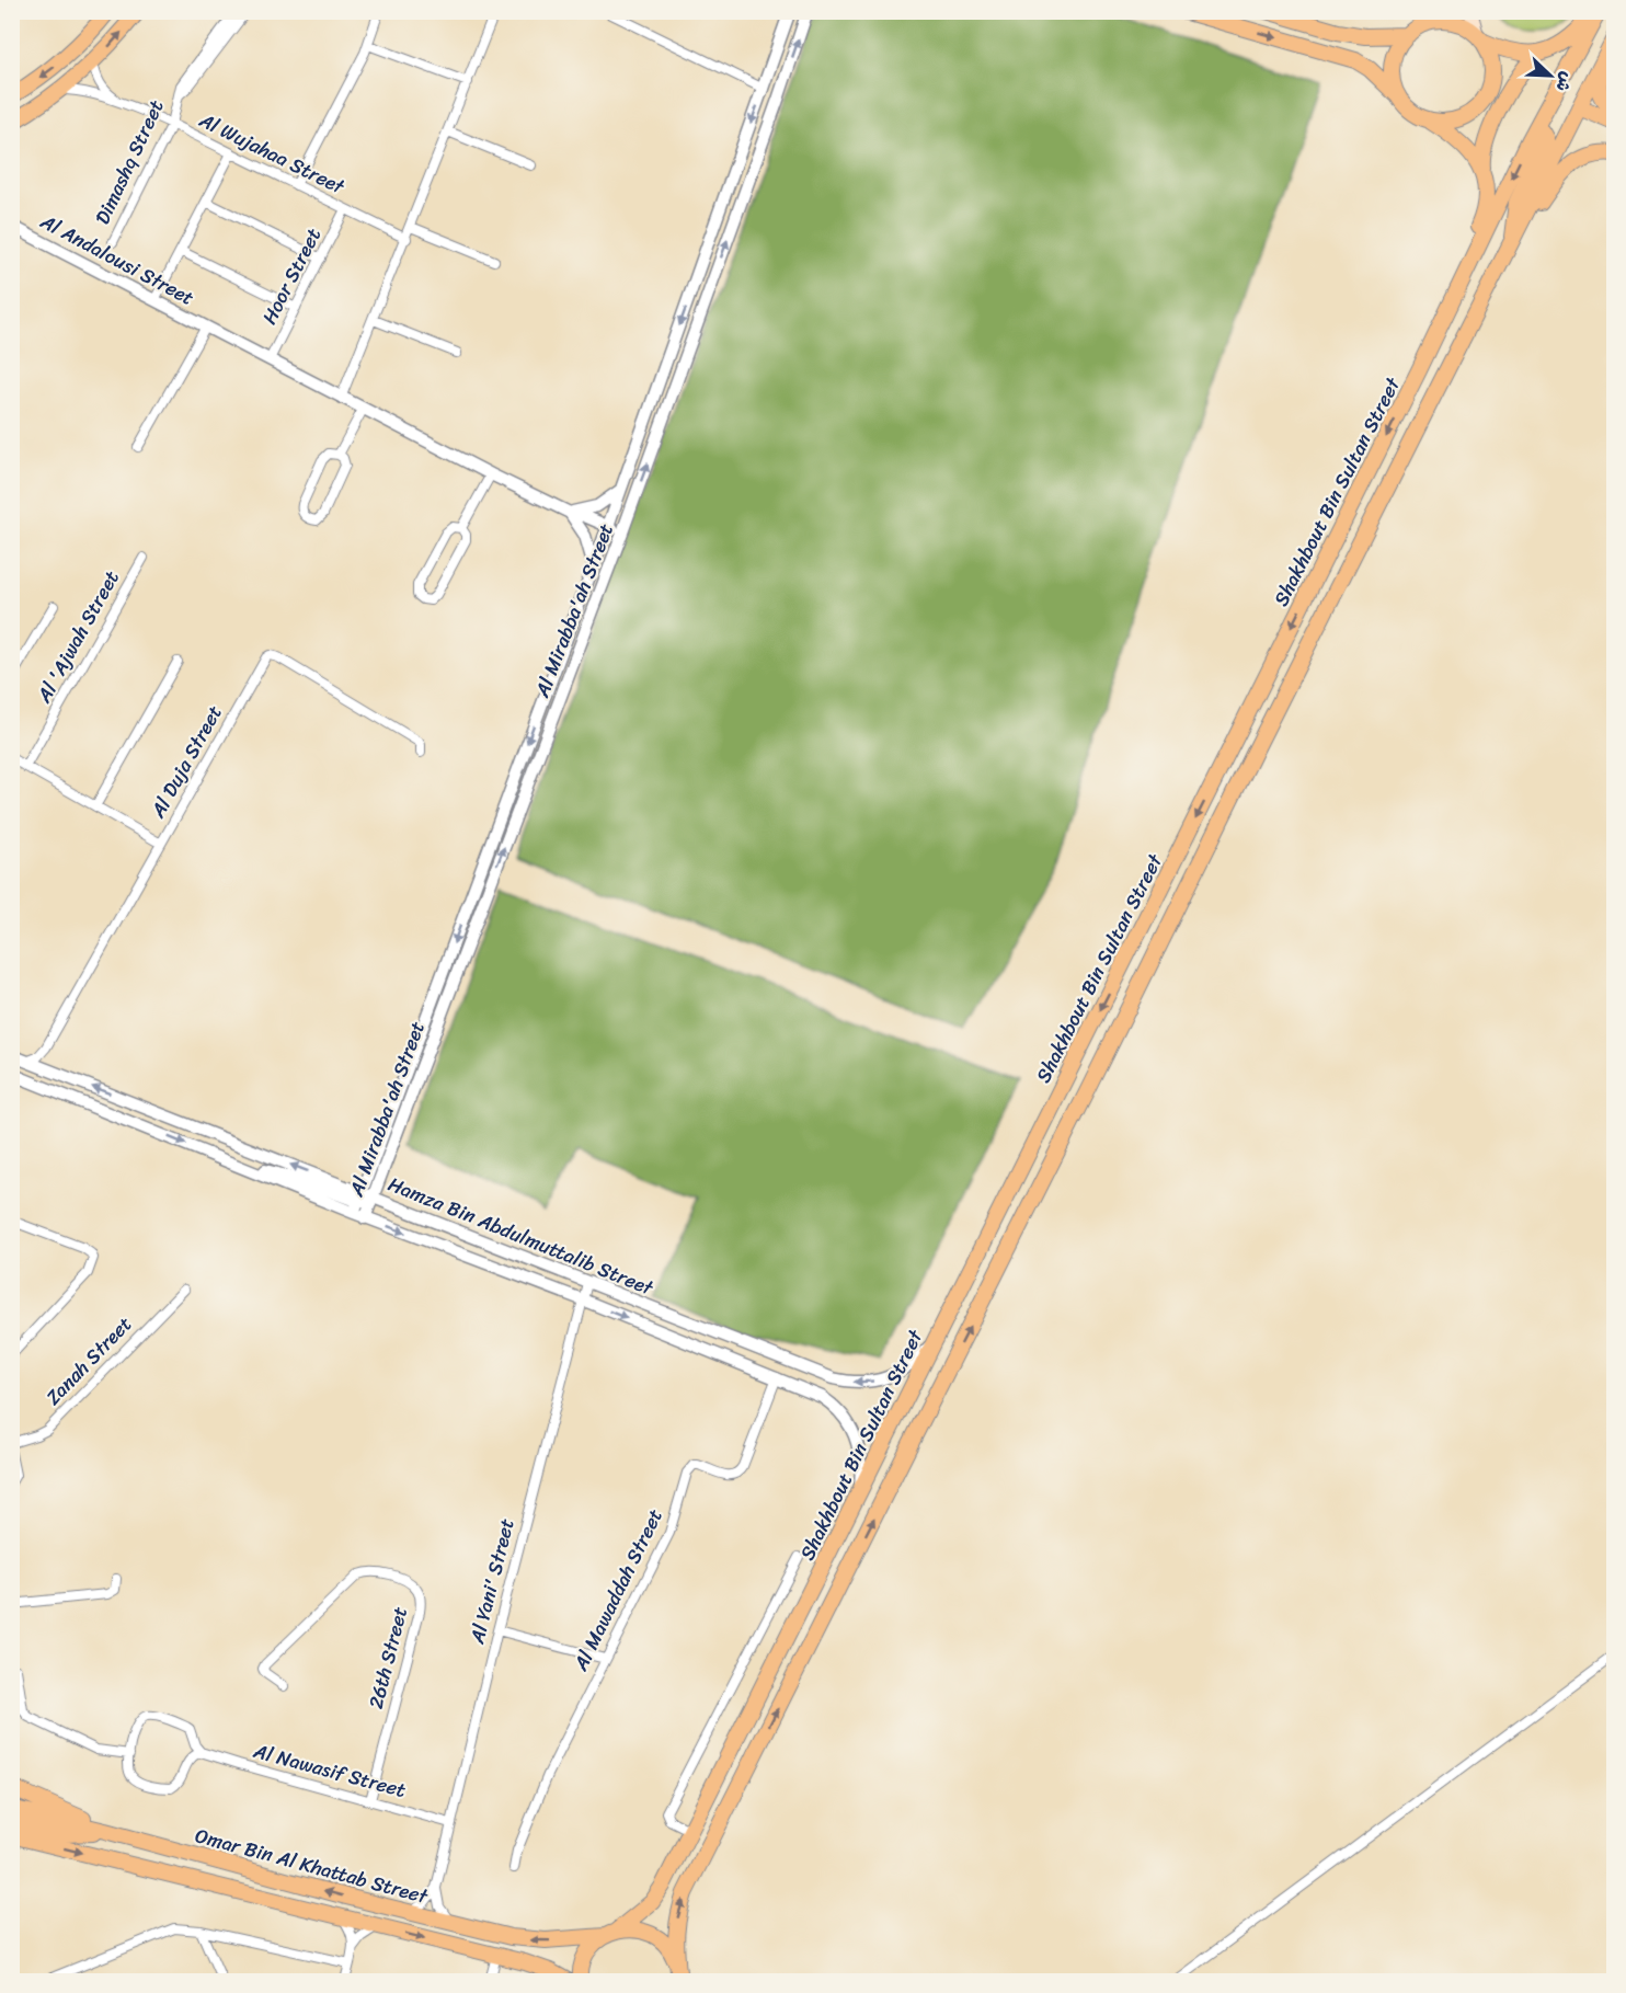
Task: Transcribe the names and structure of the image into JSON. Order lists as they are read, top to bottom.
{
  "streets": {
    "main road": ["Shakhbout Bin Sultan Street", "Omar Bin Al Khattab Street"],
    "street": [
      "Al Wujahaa Street",
      "Dimashq Street",
      "Al Andalousi Street",
      "Hoor Street",
      "Al Mirabba'ah Street",
      "Al 'Ajwah Street",
      "Al Duja Street",
      "Hamza Bin Abdulmuttalib Street",
      "Zanah Street",
      "Al Yani' Street",
      "Al Mawaddah Street",
      "26th Street",
      "Al Nawasif Street"
    ]
  },
  "crossings": [
    ["Al Wujahaa Street", "Dimashq Street"],
    ["Al Wujahaa Street", "Hoor Street"],
    ["Al Andalousi Street", "Hoor Street"],
    ["Al Andalousi Street", "Al Mirabba'ah Street"],
    ["Shakhbout Bin Sultan Street", "Hamza Bin Abdulmuttalib Street"],
    ["Shakhbout Bin Sultan Street", "Omar Bin Al Khattab Street"],
    ["Al Mirabba'ah Street", "Hamza Bin Abdulmuttalib Street"],
    ["Al Duja Street", "Hamza Bin Abdulmuttalib Street"],
    ["Hamza Bin Abdulmuttalib Street", "Al Yani' Street"],
    ["Hamza Bin Abdulmuttalib Street", "Al Mawaddah Street"],
    ["Al Yani' Street", "Al Nawasif Street"],
    ["26th Street", "Al Nawasif Street"]
  ],
  "north": "bottom right"
}
